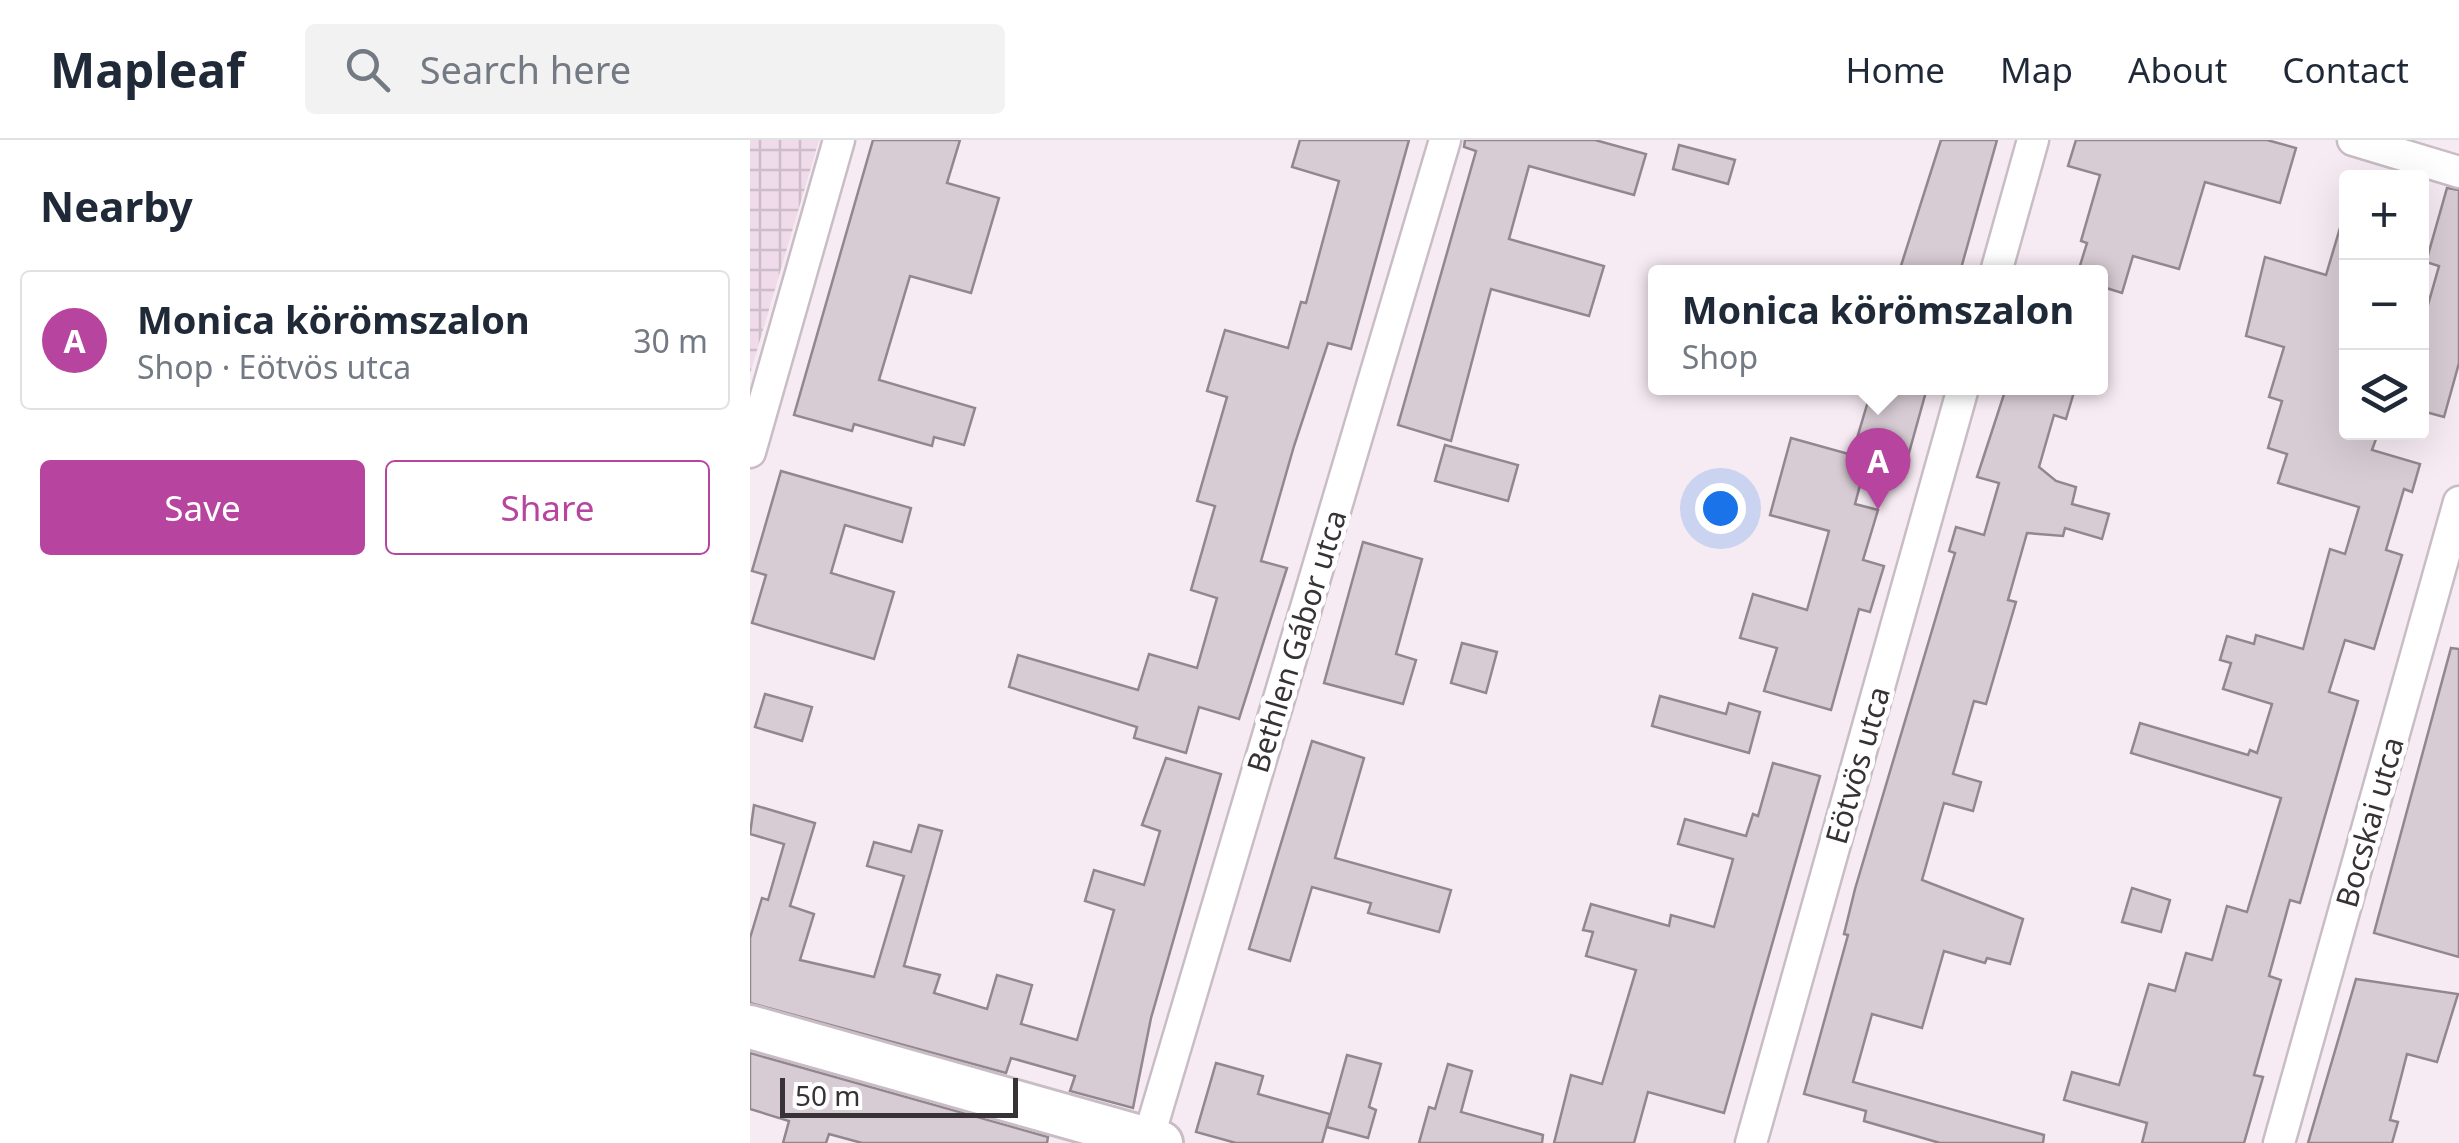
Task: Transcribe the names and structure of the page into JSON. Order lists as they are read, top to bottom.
{
  "streets": {
    "street": ["Bethlen Gábor utca", "Eötvös utca", "Bocskai utca"]
  },
  "scale_bar": "50 m",
  "page": {
    "header": "Mapleaf",
    "search": "Search here",
    "nav": [
      "Home",
      "Map",
      "About",
      "Contact"
    ],
    "heading": "Nearby",
    "map_buttons": ["+", "−"],
    "popup": ["Monica körömszalon", "Shop"],
    "list": [
      {
        "mark": "A",
        "name": "Monica körömszalon",
        "note": "Shop · Eötvös utca",
        "value": "30 m"
      }
    ],
    "pins": "A",
    "buttons": ["Save", "Share"],
    "scale": "50 m"
  }
}
